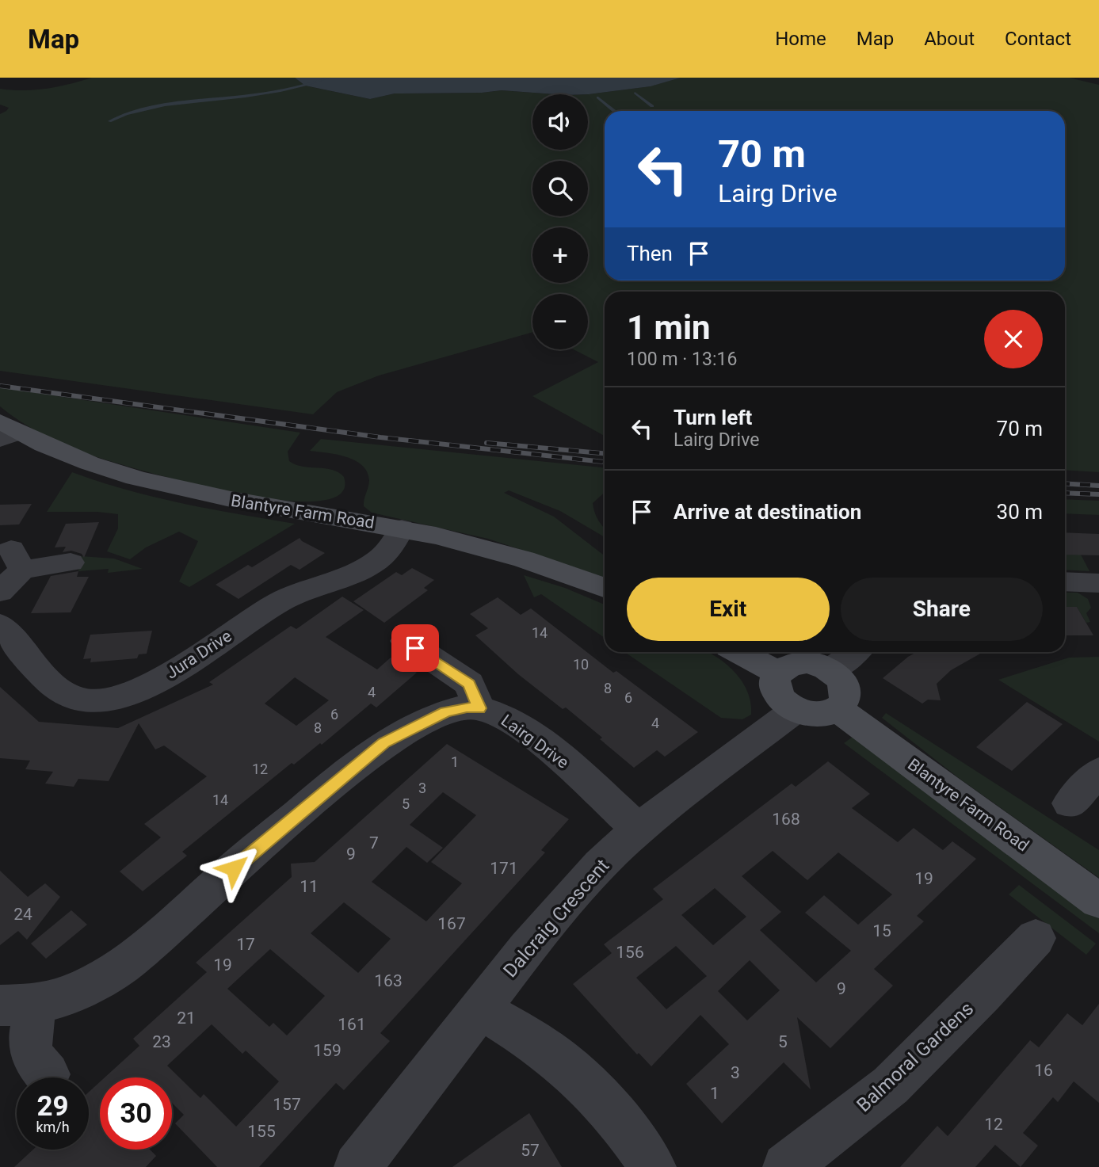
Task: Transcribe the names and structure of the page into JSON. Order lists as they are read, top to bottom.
{
  "streets": {
    "main road": ["Blantyre Farm Road"],
    "street": [
      "Jura Drive",
      "Lairg Drive",
      "Dalcraig Crescent",
      "Balmoral Gardens"
    ]
  },
  "crossings": [
    ["Blantyre Farm Road", "Jura Drive"],
    ["Blantyre Farm Road", "Dalcraig Crescent"],
    ["Lairg Drive", "Dalcraig Crescent"]
  ],
  "house_numbers": [
    "14",
    "10",
    "8",
    "4",
    "6",
    "6",
    "4",
    "8",
    "1",
    "12",
    "3",
    "14",
    "5",
    "168",
    "7",
    "9",
    "171",
    "19",
    "11",
    "24",
    "167",
    "15",
    "17",
    "156",
    "19",
    "163",
    "9",
    "21",
    "161",
    "23",
    "5",
    "159",
    "16",
    "3",
    "1",
    "157",
    "12",
    "155",
    "57"
  ],
  "page": {
    "header": "Map",
    "nav": [
      "Home",
      "Map",
      "About",
      "Contact"
    ],
    "map_buttons": ["+", "−"],
    "turn": ["70 m", "Lairg Drive"],
    "then": "Then",
    "heading": ["1 min", "100 m · 13:16"],
    "list": [
      {
        "name": "Turn left",
        "note": "Lairg Drive",
        "value": "70 m"
      },
      {
        "name": "Arrive at destination",
        "value": "30 m"
      }
    ],
    "buttons": ["Exit", "Share"],
    "speed": "29 km/h",
    "limit": "30"
  }
}
